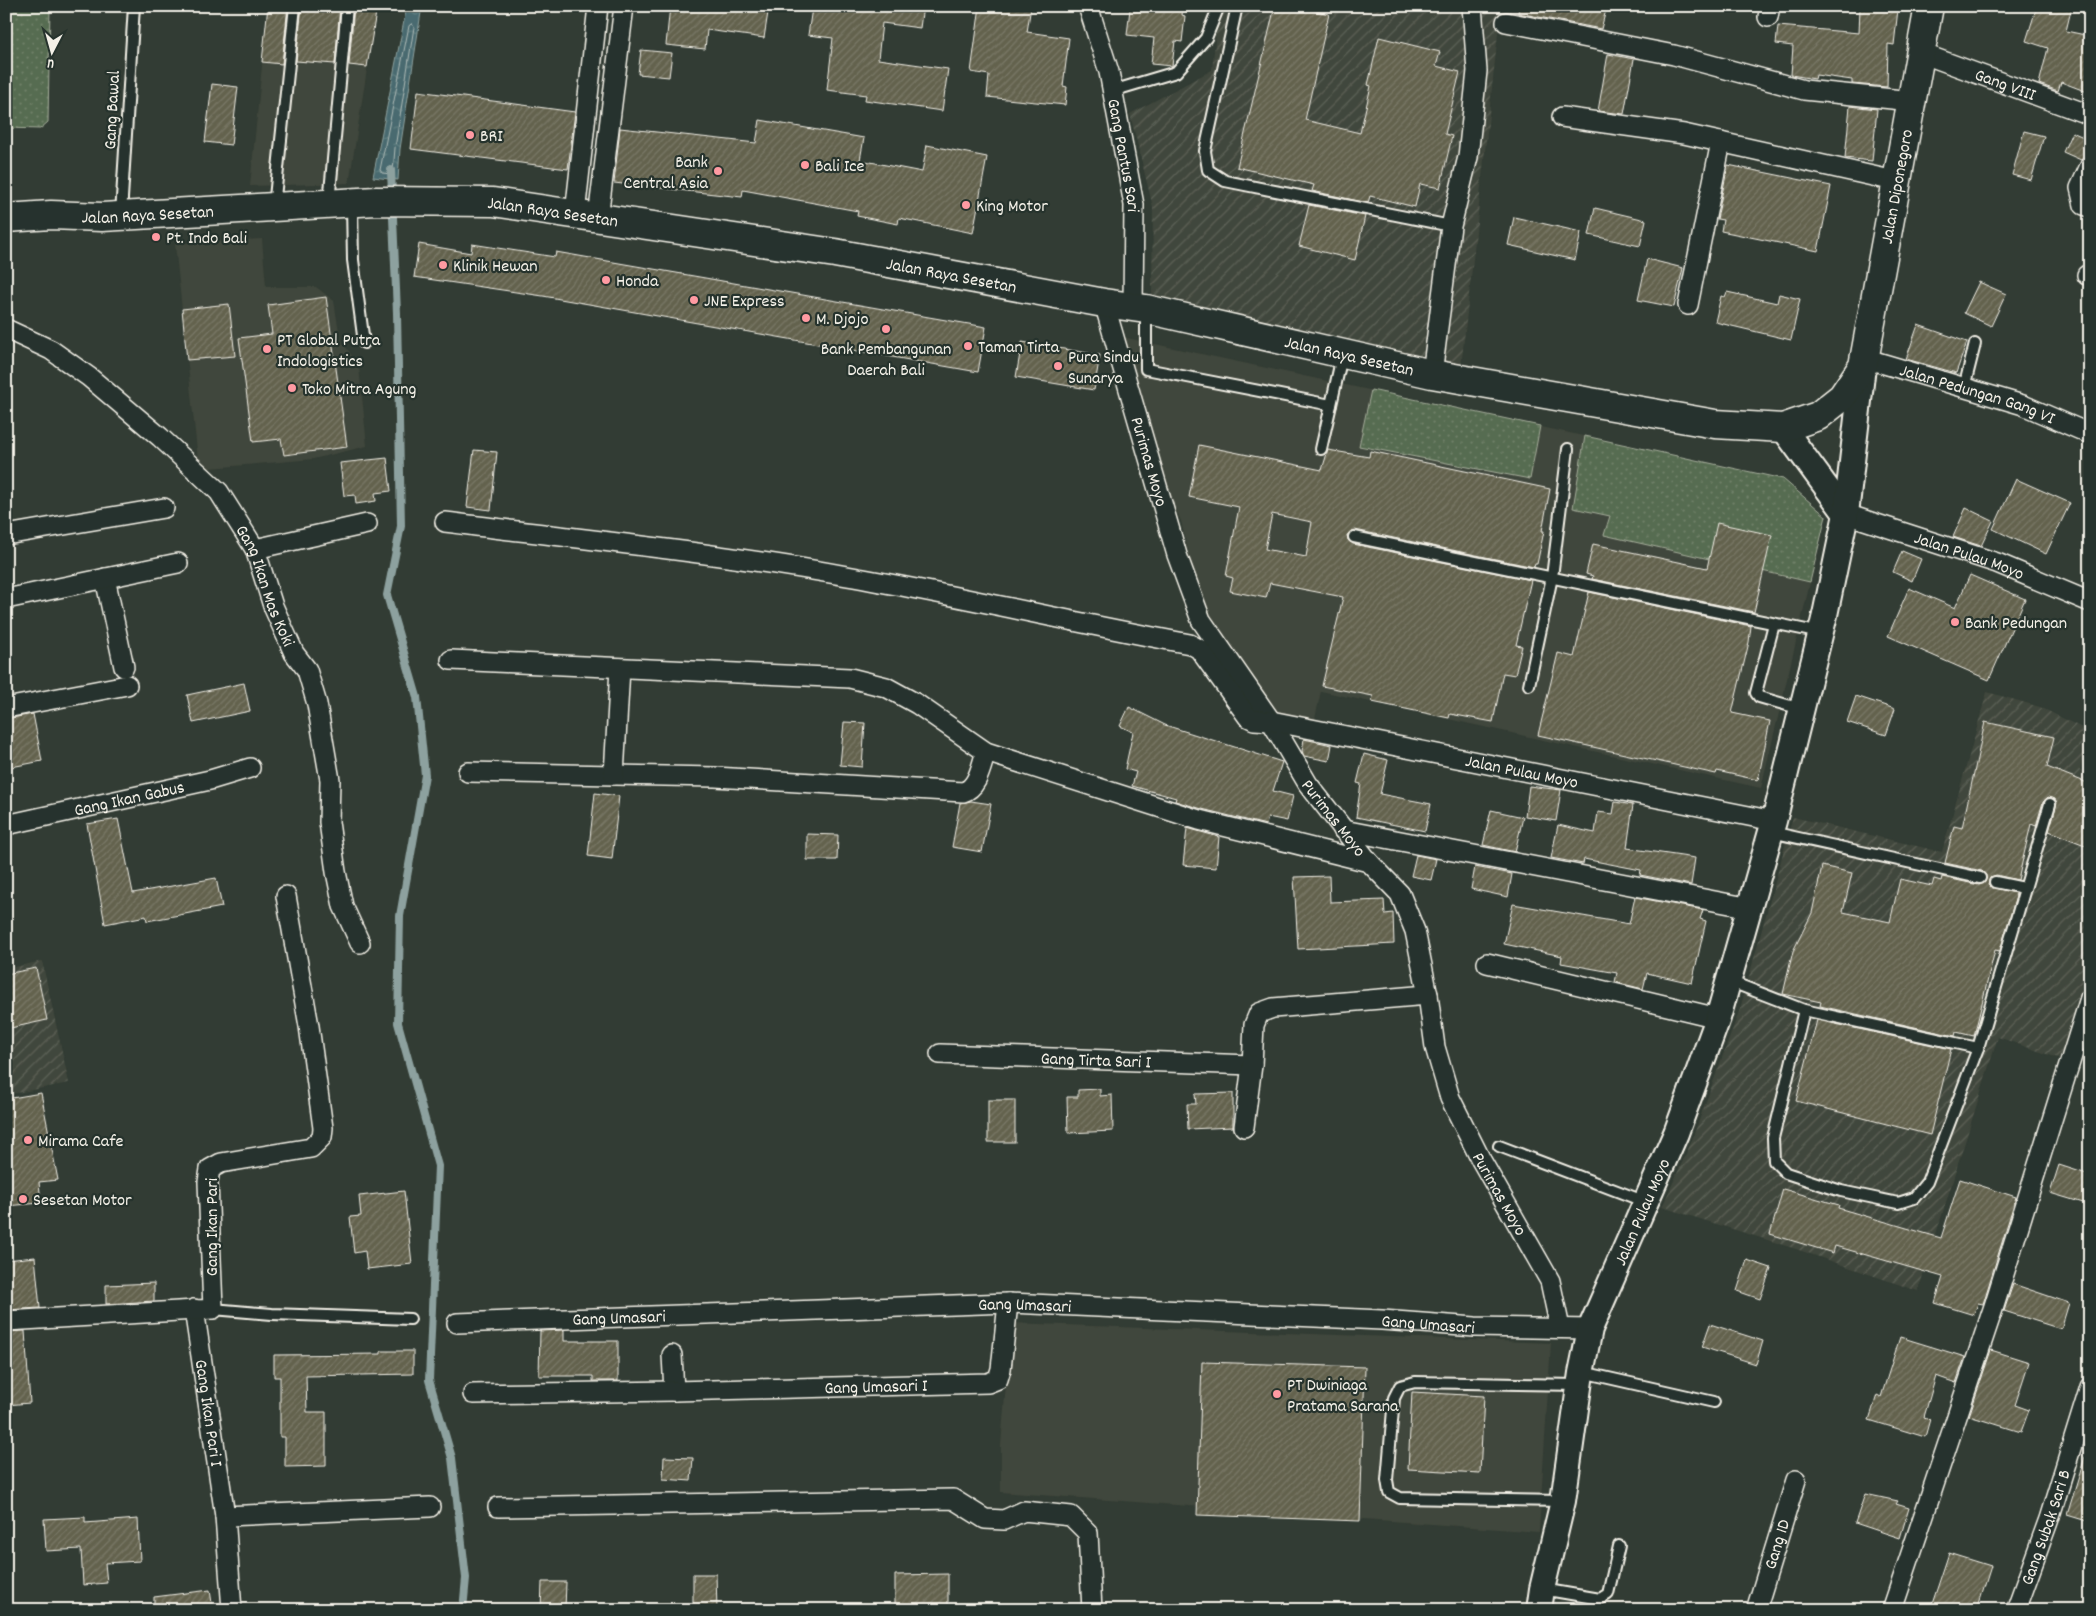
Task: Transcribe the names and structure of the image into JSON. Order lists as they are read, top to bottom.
{
  "streets": {
    "main road": ["Jalan Diponegoro", "Jalan Raya Sesetan"],
    "street": [
      "Gang VIII",
      "Gang Pantus Sari",
      "Jalan Pedungan Gang VI",
      "Purimas Moyo",
      "Jalan Pulau Moyo",
      "Gang Ikan Mas Koki",
      "Gang Ikan Gabus",
      "Gang Tirta Sari I",
      "Gang Ikan Pari",
      "Gang Umasari",
      "Gang Umasari I",
      "Gang Ikan Pari I",
      "Gang Subak Sari B",
      "Gang 1D"
    ],
    "lane": ["Gang Bawal"]
  },
  "crossings": [
    ["Gang VIII", "Jalan Diponegoro"],
    ["Gang Bawal", "Jalan Raya Sesetan"],
    ["Gang Pantus Sari", "Jalan Raya Sesetan"],
    ["Jalan Diponegoro", "Jalan Raya Sesetan"],
    ["Jalan Diponegoro", "Jalan Pedungan Gang VI"],
    ["Jalan Diponegoro", "Jalan Pulau Moyo"],
    ["Jalan Raya Sesetan", "Jalan Pedungan Gang VI"],
    ["Jalan Raya Sesetan", "Purimas Moyo"],
    ["Jalan Raya Sesetan", "Jalan Pulau Moyo"],
    ["Jalan Pedungan Gang VI", "Jalan Pulau Moyo"],
    ["Purimas Moyo", "Jalan Pulau Moyo"],
    ["Purimas Moyo", "Gang Umasari"],
    ["Jalan Pulau Moyo", "Gang Umasari"],
    ["Gang Ikan Pari", "Gang Ikan Pari I"],
    ["Gang Umasari", "Gang Umasari I"]
  ],
  "places": [
    "BRI",
    "Bali Ice",
    "Bank Central Asia",
    "King Motor",
    "Pt. Indo Bali",
    "Klinik Hewan",
    "Honda",
    "JNE Express",
    "M. Djojo",
    "Bank Pembangunan Daerah Bali",
    "Taman Tirta",
    "PT Global Putra Indologistics",
    "Pura Sindu Sunarya",
    "Toko Mitra Agung",
    "Bank Pedungan",
    "Mirama Cafe",
    "Sesetan Motor",
    "PT Dwiniaga Pratama Sarana"
  ],
  "north": "bottom"
}
